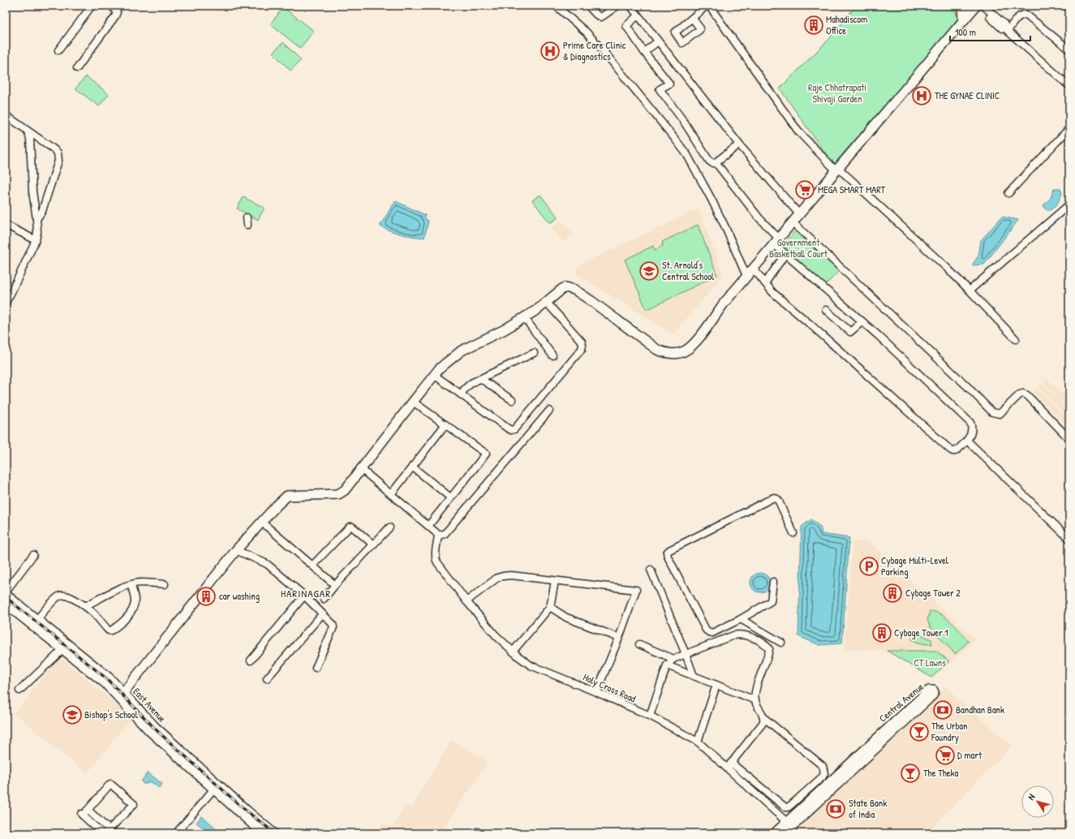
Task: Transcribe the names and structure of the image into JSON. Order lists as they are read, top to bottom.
{
  "streets": {
    "street": ["Holy Cross Road", "Central Avenue", "East Avenue"]
  },
  "crossings": [
    ["Holy Cross Road", "Central Avenue"]
  ],
  "districts": ["HARINAGAR"],
  "parks": ["Raje Chhatrapati Shivaji Garden", "Government Basketball Court", "CT Lawns"],
  "places": {
    "building": [
      "Mahadiscom Office",
      "Cybage Tower 2",
      "car washing",
      "Cybage Tower 1"
    ],
    "hospital": ["Prime Care Clinic & Diagnostics", "THE GYNAE CLINIC"],
    "supermarket": ["MEGA SMART MART", "D mart"],
    "school or university": ["St. Arnold's Central School", "Bishop's School"],
    "parking": ["Cybage Multi-Level Parking"],
    "bank": ["Bandhan Bank", "State Bank of India"],
    "bar": ["The Urban Foundry", "The Theka"]
  },
  "scale_bar": "100 m",
  "north": "top left"
}
